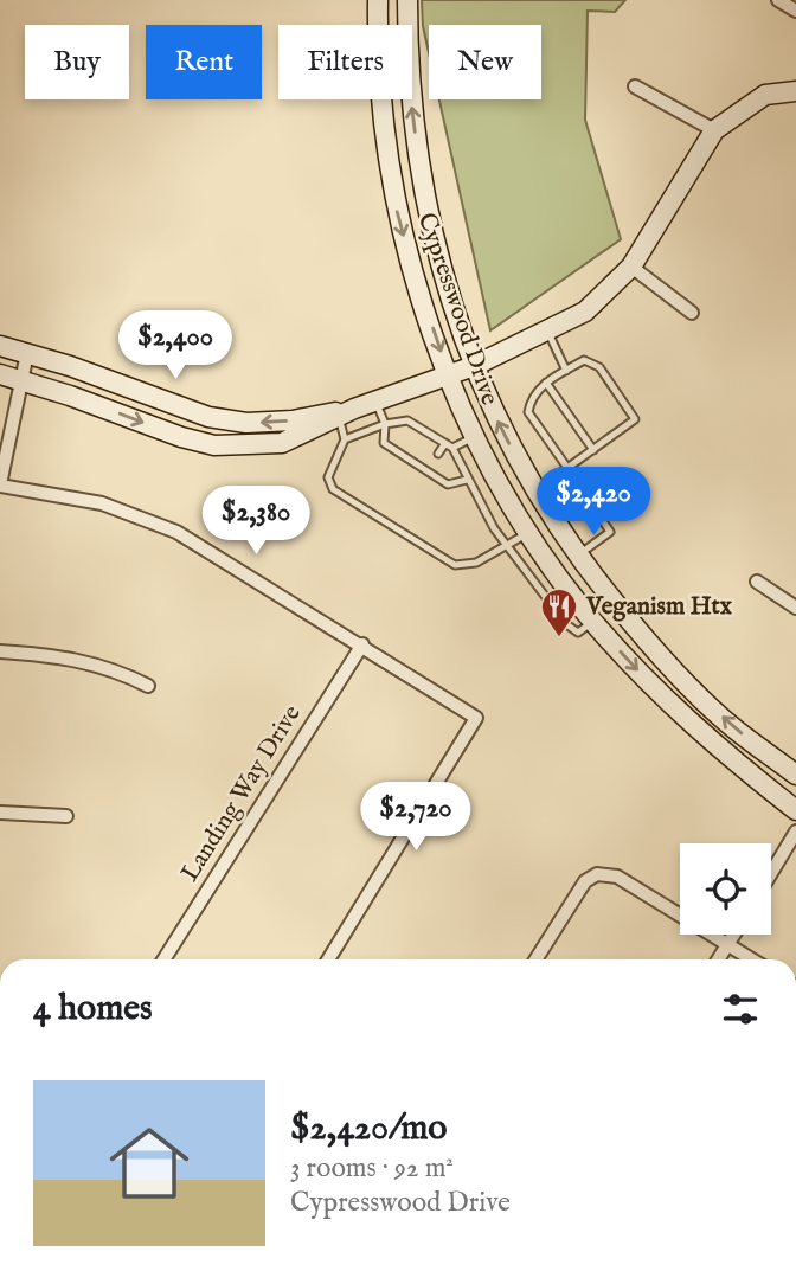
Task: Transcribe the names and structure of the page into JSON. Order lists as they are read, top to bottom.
{
  "streets": {
    "main road": ["Cypresswood Drive"],
    "street": ["Landing Way Drive"]
  },
  "places": {
    "restaurant": ["Veganism Htx"]
  },
  "page": {
    "chip": [
      "Buy",
      "Rent",
      "Filters",
      "New"
    ],
    "price": [
      "$2,400",
      "$2,420",
      "$2,380",
      "$2,720"
    ],
    "heading": "4 homes",
    "list": [
      {
        "name": "$2,420/mo",
        "note": "3 rooms · 92 m² · Cypresswood Drive"
      }
    ]
  }
}
